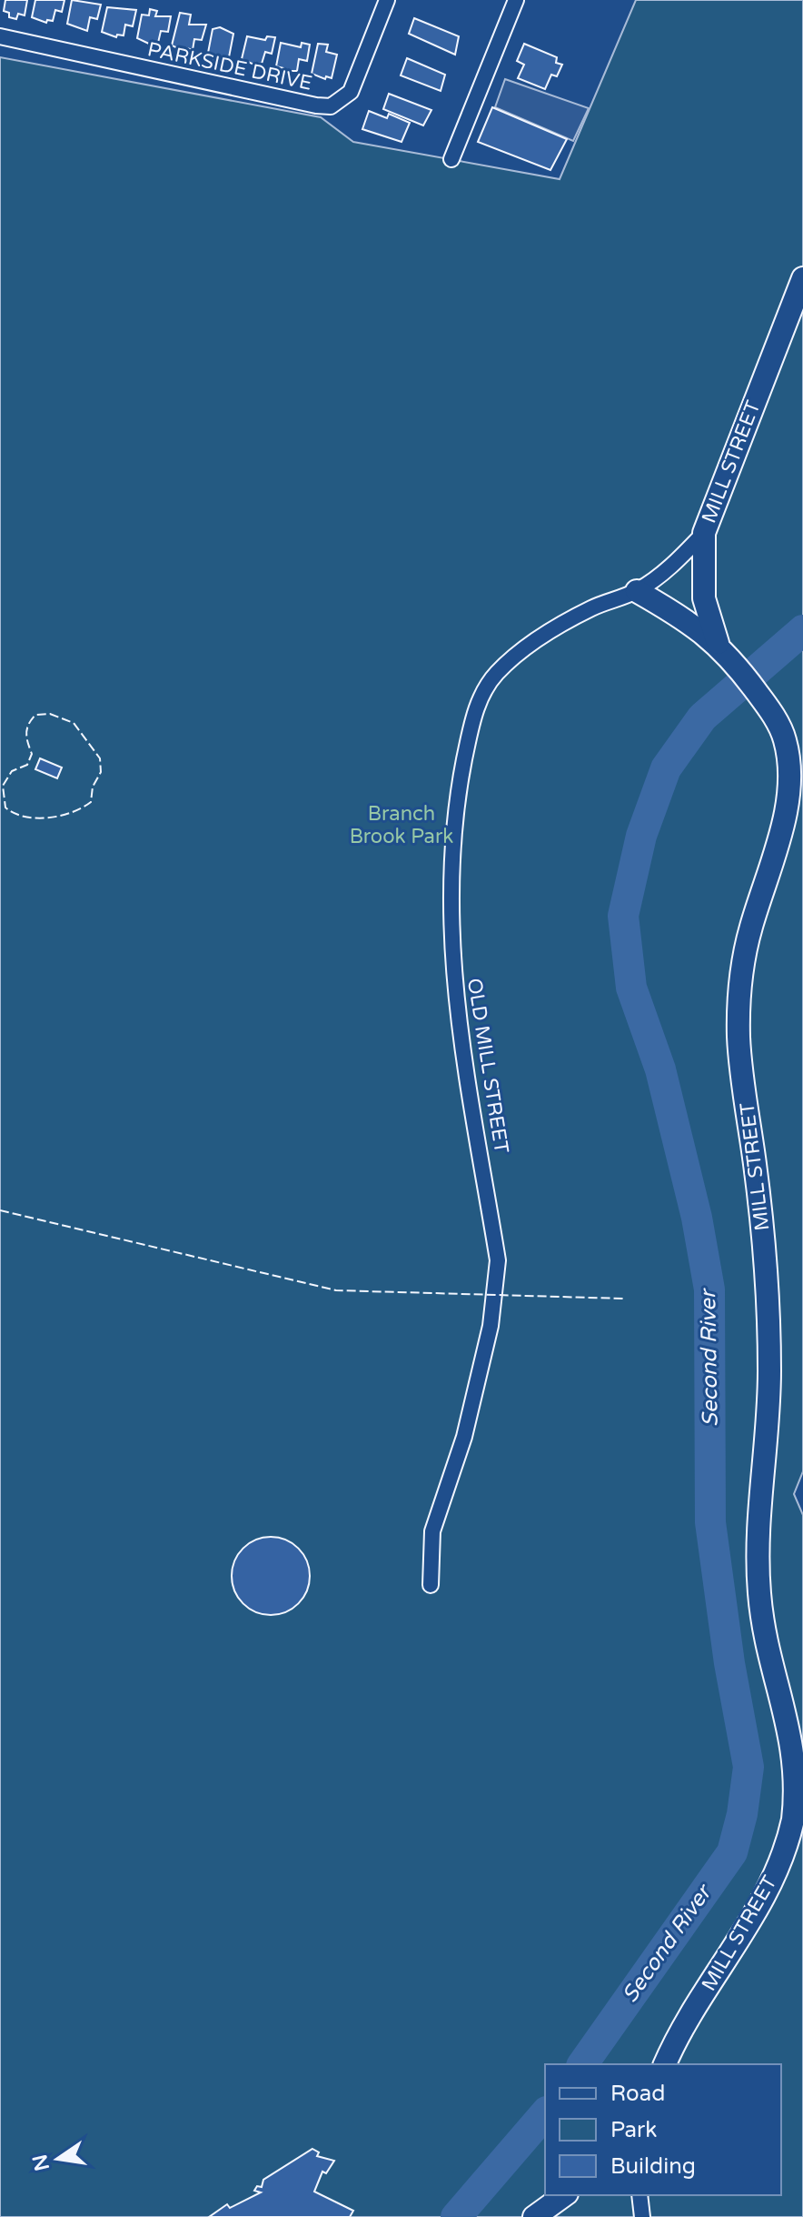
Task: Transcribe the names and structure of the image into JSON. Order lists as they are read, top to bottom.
{
  "streets": {
    "street": ["PARKSIDE DRIVE", "MILL STREET", "OLD MILL STREET"]
  },
  "crossings": [
    ["MILL STREET", "OLD MILL STREET"]
  ],
  "water": ["Second River"],
  "parks": ["Branch Brook Park"],
  "legend": ["Road", "Park", "Building"],
  "north": "left"
}
